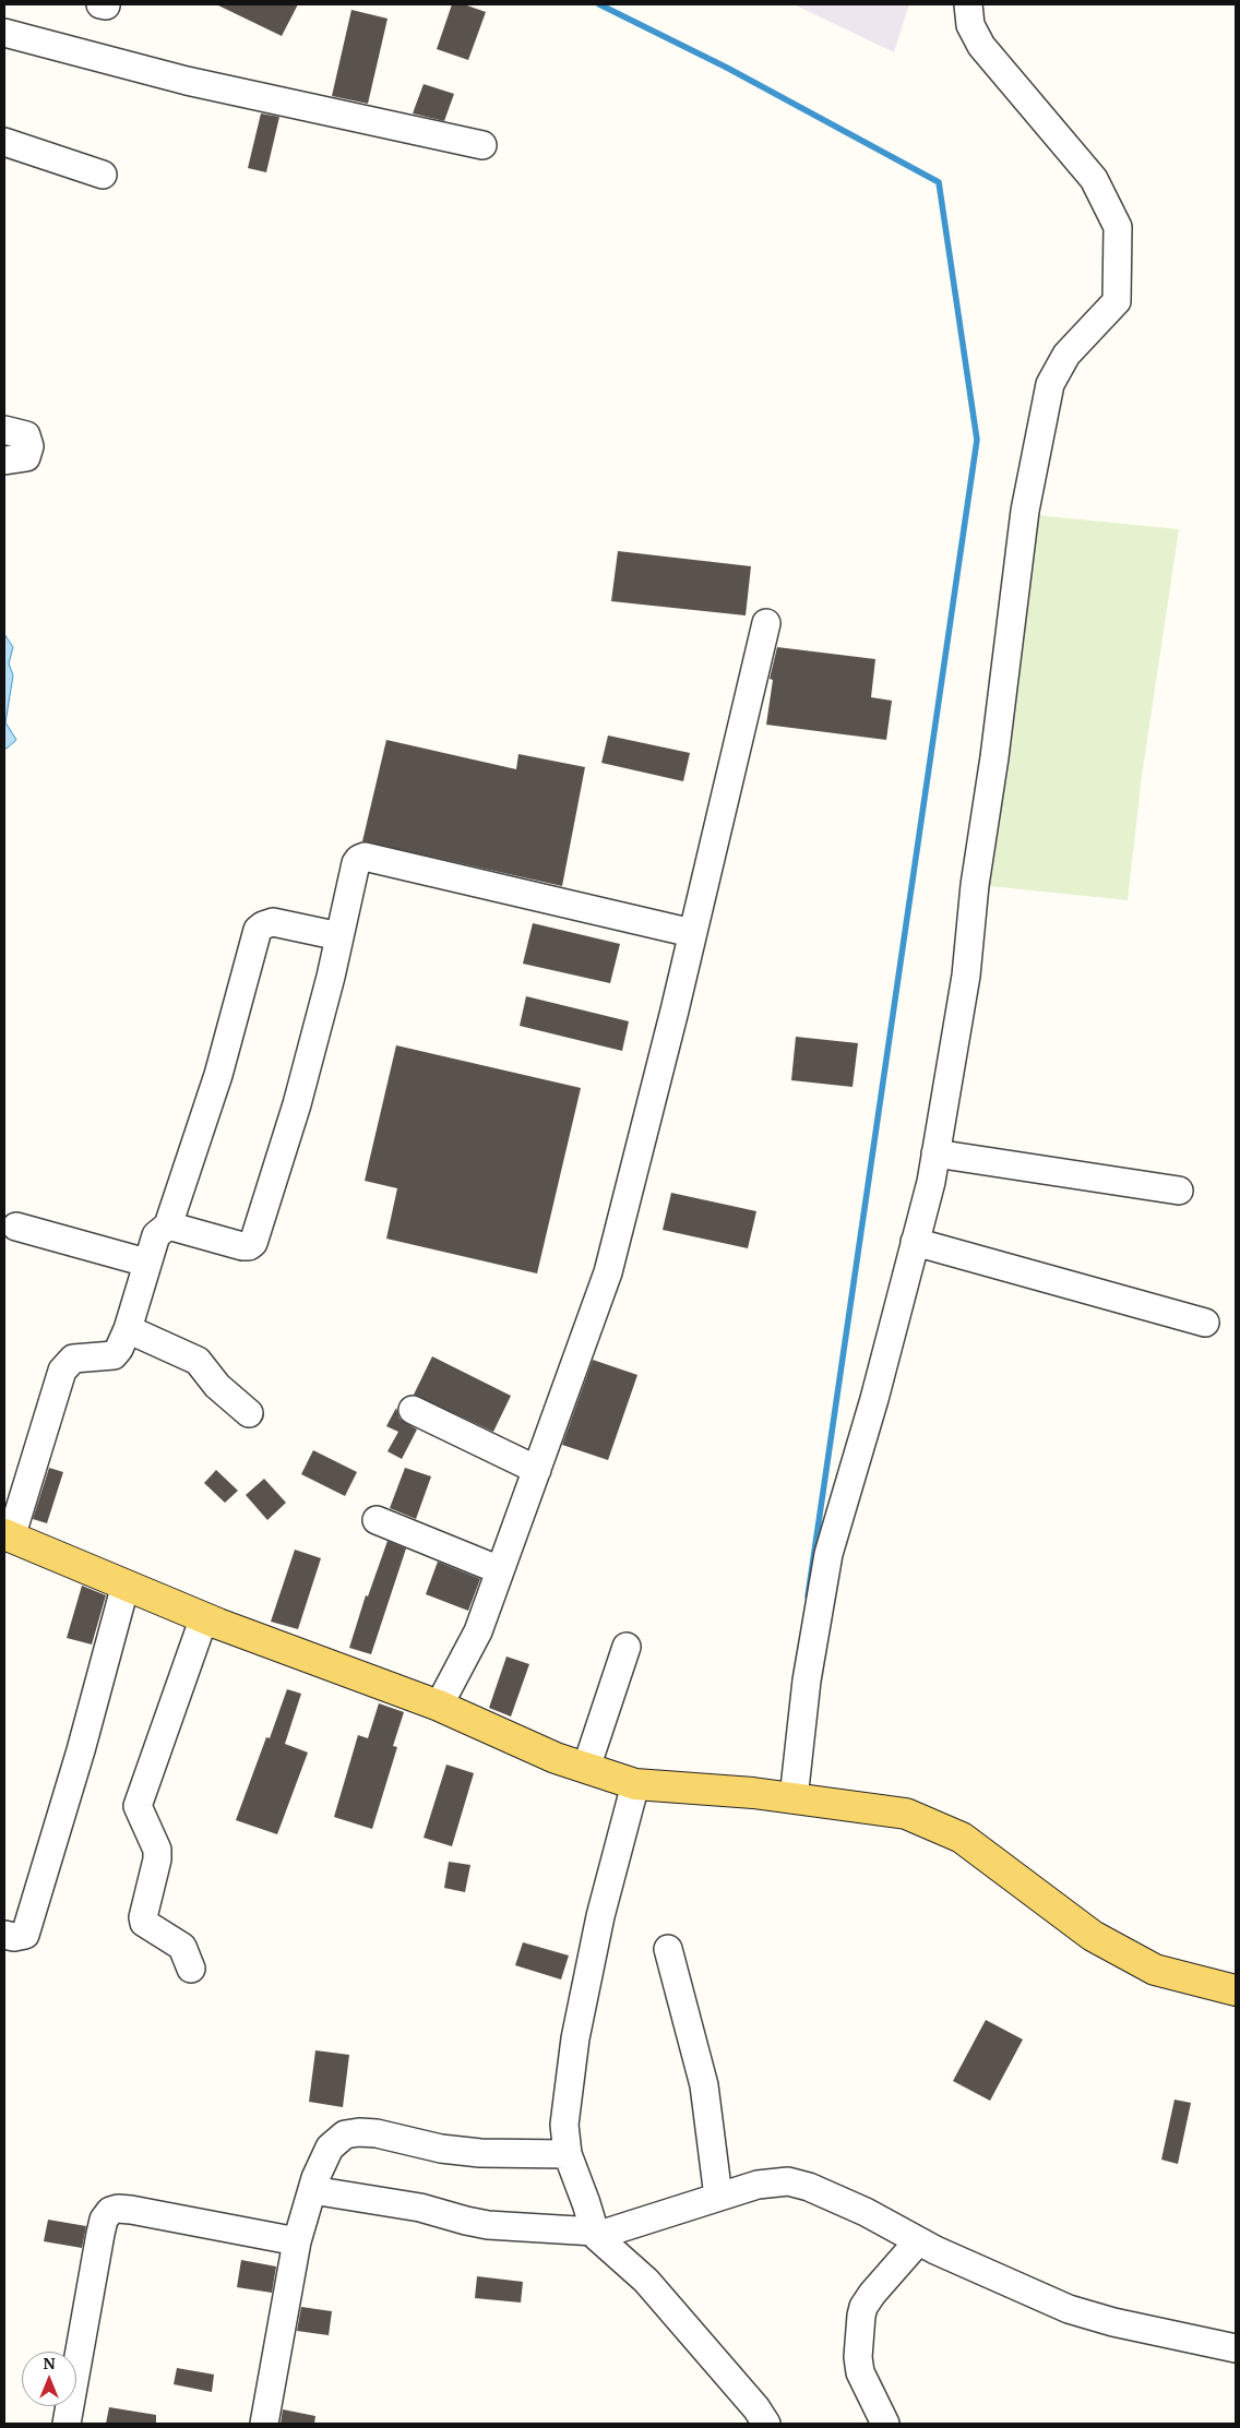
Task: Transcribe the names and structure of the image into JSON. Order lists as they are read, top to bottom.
{
  "north": "top"
}
